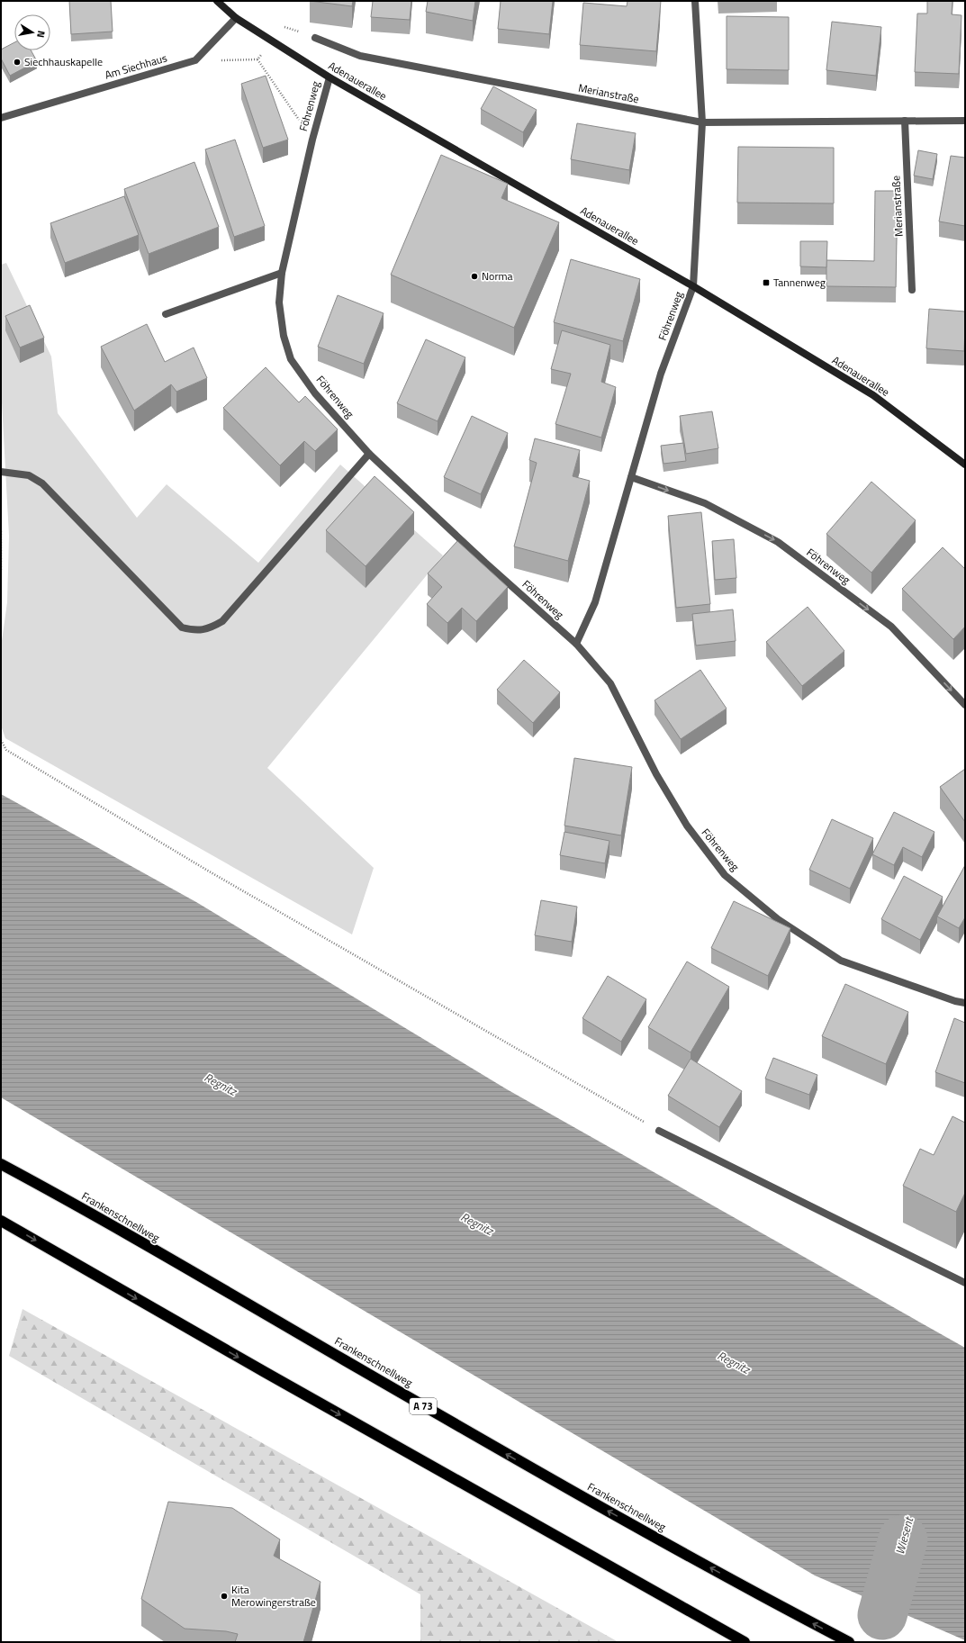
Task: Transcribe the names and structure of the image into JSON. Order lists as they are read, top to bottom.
{
  "streets": {
    "highway": ["Frankenschnellweg", "A 73"],
    "main road": ["Adenauerallee"],
    "street": ["Am Siechhaus", "Merianstraße", "Föhrenweg"]
  },
  "crossings": [
    ["Am Siechhaus", "Adenauerallee"],
    ["Adenauerallee", "Föhrenweg"]
  ],
  "water": ["Regnitz", "Wiesent"],
  "places": {
    "other": ["Siechhauskapelle", "Norma", "Kita Merowingerstraße"],
    "transit": ["Tannenweg"]
  },
  "north": "right"
}
